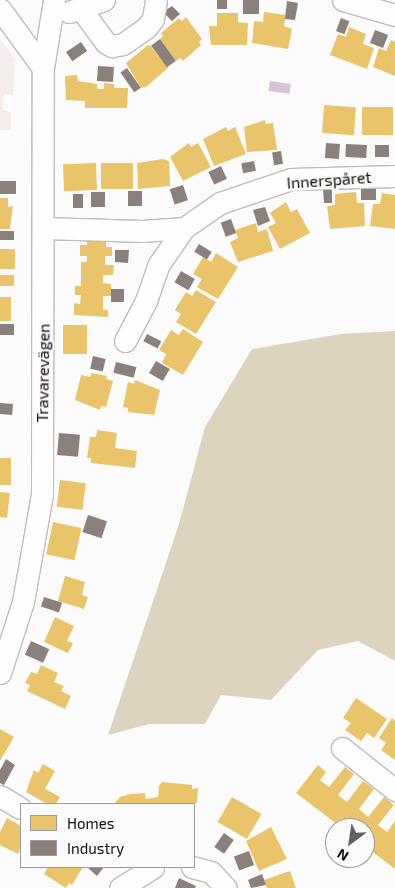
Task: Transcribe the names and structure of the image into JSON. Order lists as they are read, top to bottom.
{
  "streets": {
    "street": ["Innerspåret", "Travarevägen"]
  },
  "crossings": [
    ["Innerspåret", "Travarevägen"]
  ],
  "legend": ["Homes", "Industry"],
  "north": "bottom left"
}
